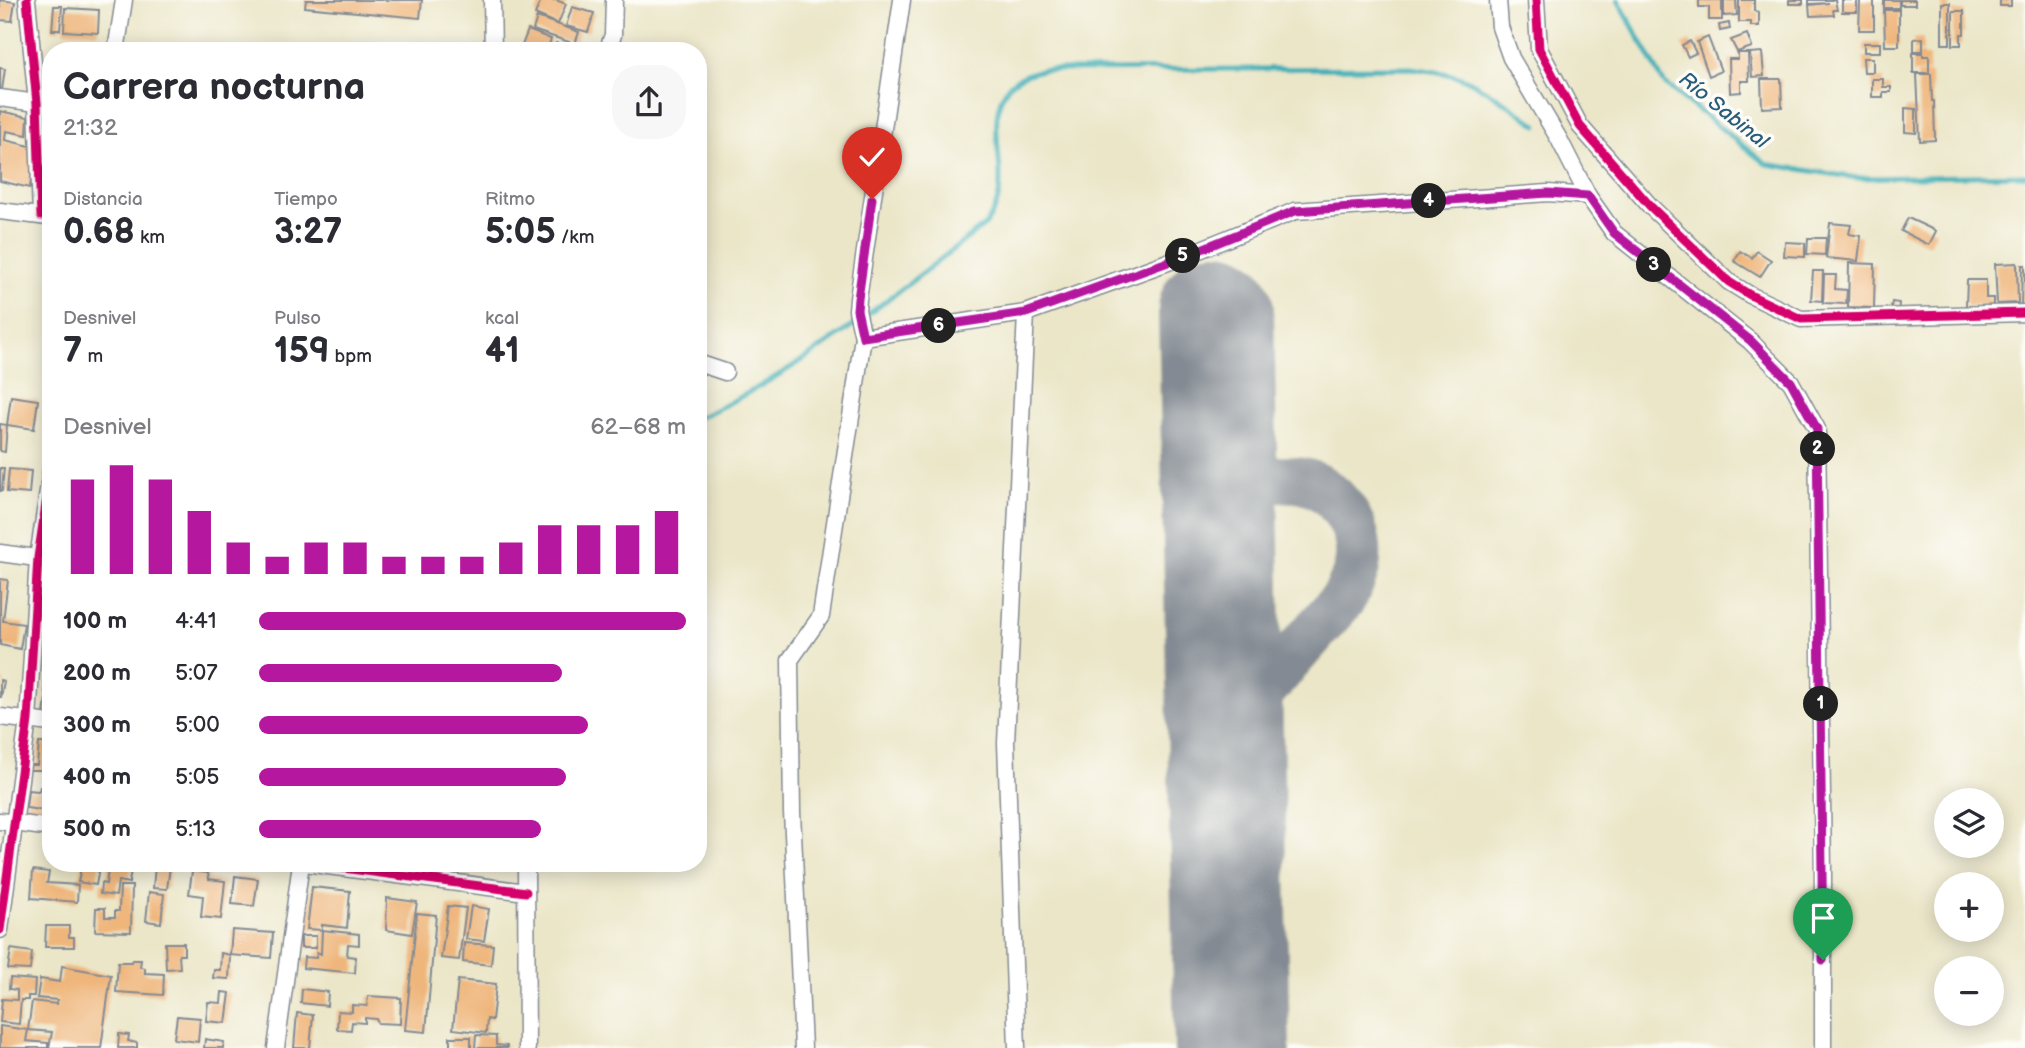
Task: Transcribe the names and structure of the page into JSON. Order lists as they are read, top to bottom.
{
  "water": ["Río Sabinal"],
  "page": {
    "heading": ["Carrera nocturna", "21:32"],
    "stats": [
      ["Distancia", "0.68 km"],
      ["Tiempo", "3:27"],
      ["Ritmo", "5:05 /km"],
      ["Desnivel", "7 m"],
      ["Pulso", "159 bpm"],
      ["kcal", "41"]
    ],
    "pins": [
      "4",
      "5",
      "3",
      "6",
      "2",
      "1"
    ],
    "chart": ["Desnivel", "62–68 m"],
    "list": [
      {
        "name": "100 m",
        "note": "4:41"
      },
      {
        "name": "200 m",
        "note": "5:07"
      },
      {
        "name": "300 m",
        "note": "5:00"
      },
      {
        "name": "400 m",
        "note": "5:05"
      },
      {
        "name": "500 m",
        "note": "5:13"
      }
    ],
    "map_buttons": ["+", "−"]
  }
}
